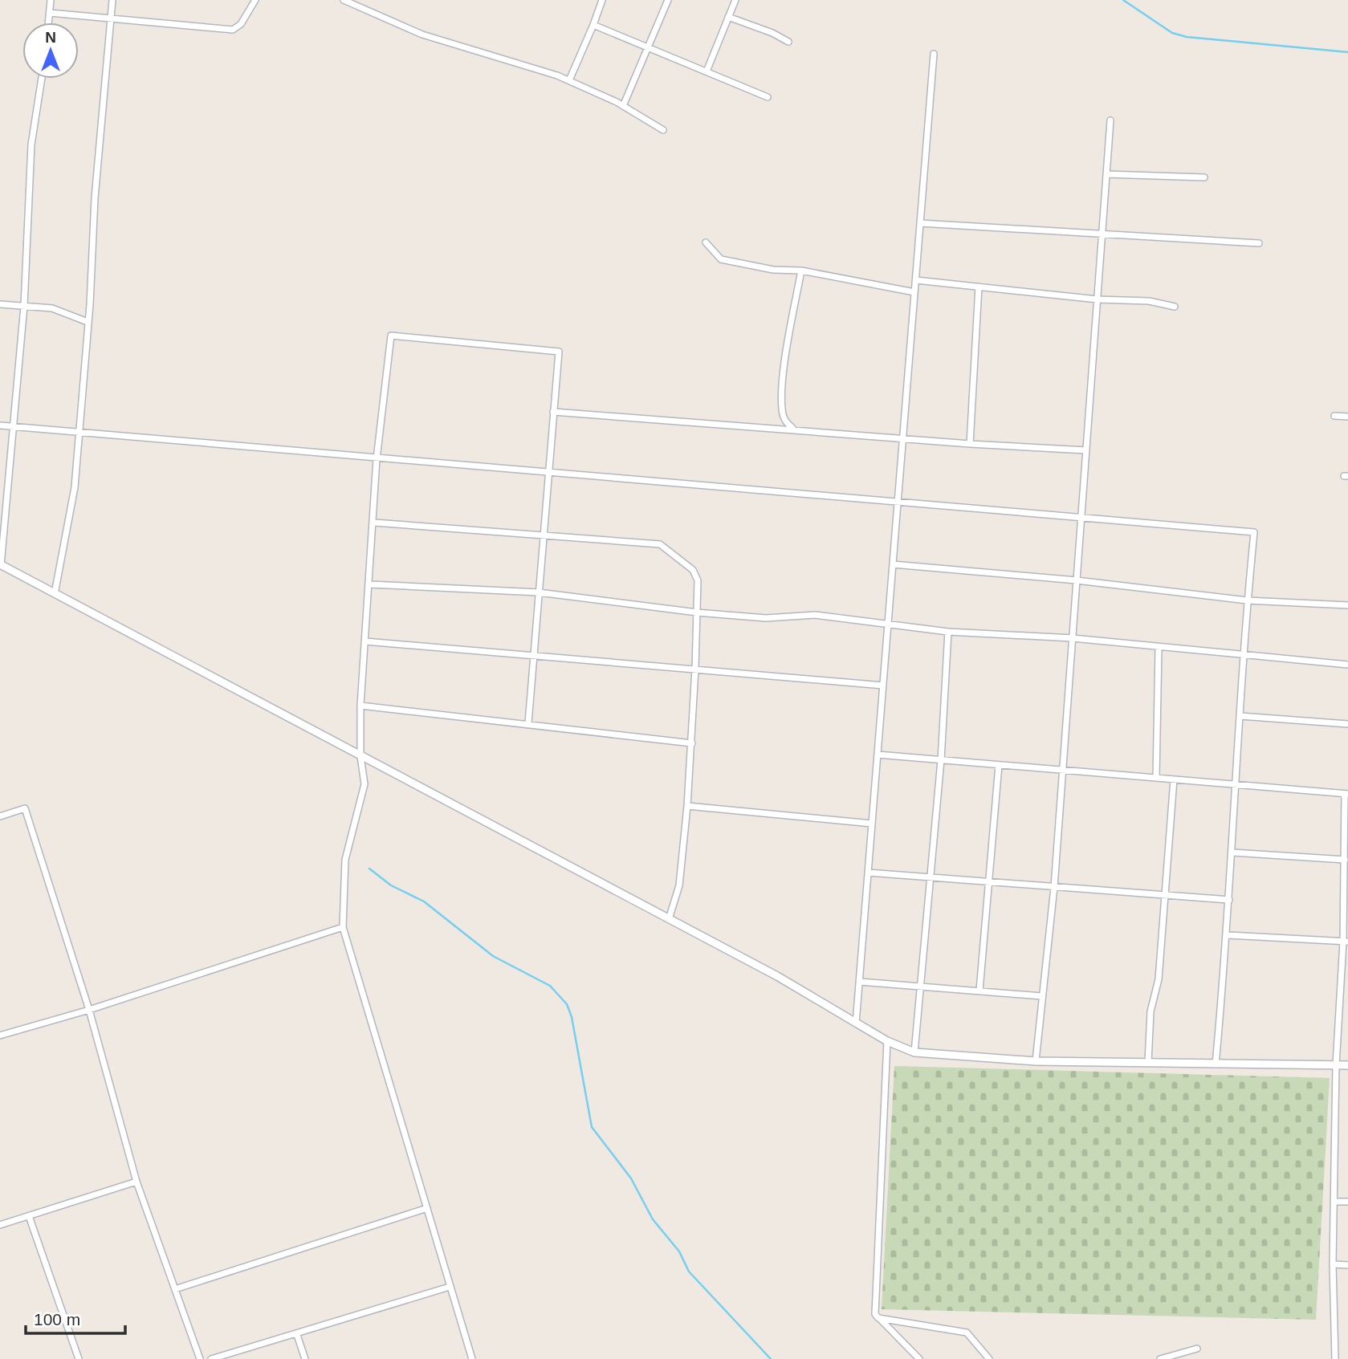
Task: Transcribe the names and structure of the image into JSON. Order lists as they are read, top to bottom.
{
  "scale_bar": "100 m",
  "north": "top"
}
